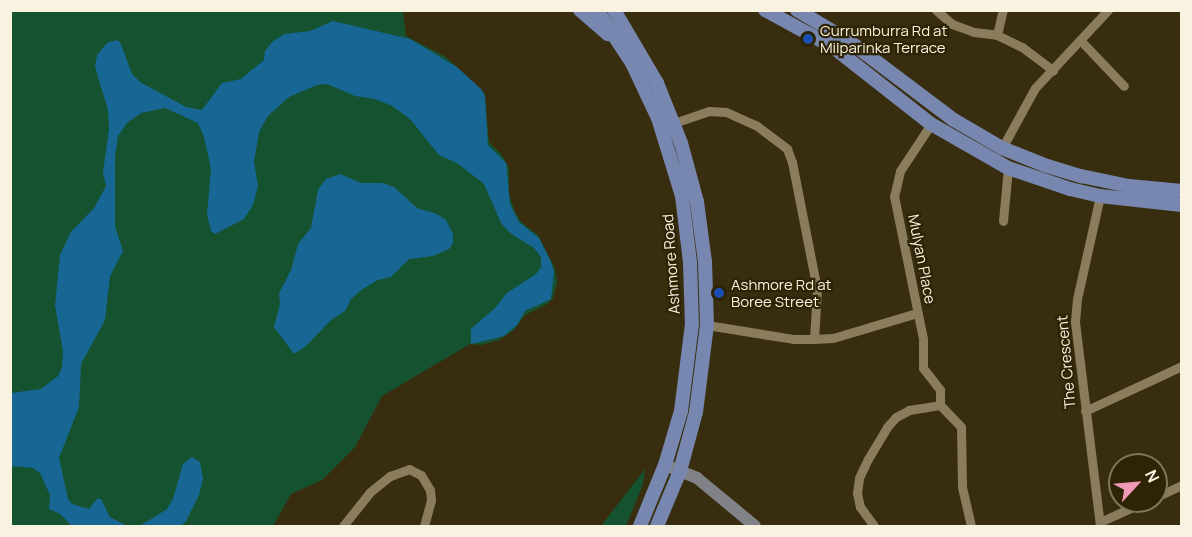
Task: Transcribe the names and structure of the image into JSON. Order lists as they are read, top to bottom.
{
  "streets": {
    "main road": ["Ashmore Road"],
    "street": ["Mulyan Place", "The Crescent"]
  },
  "places": ["Currumburra Rd at Milparinka Terrace", "Ashmore Rd at Boree Street"],
  "north": "top right"
}
